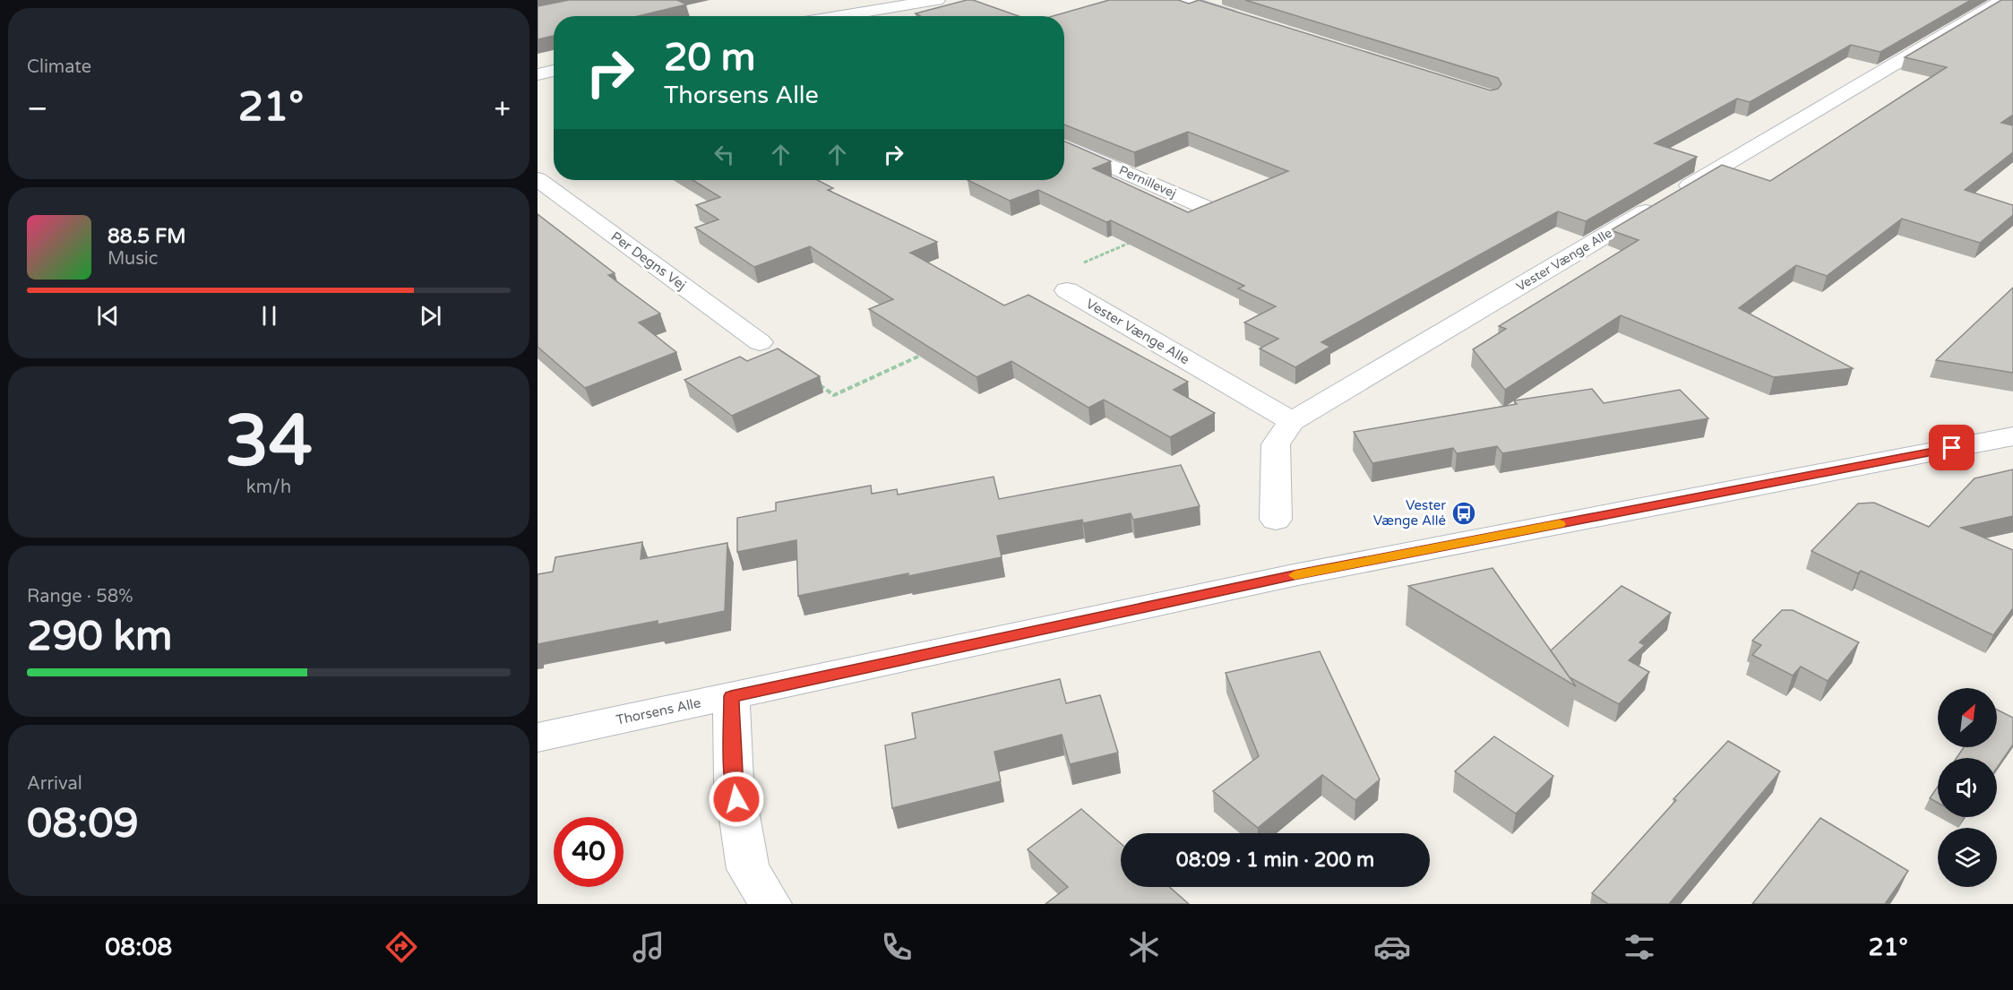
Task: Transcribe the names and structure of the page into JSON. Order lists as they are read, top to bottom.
{
  "streets": {
    "street": [
      "Pernillevej",
      "Vester Vænge Alle",
      "Per Degns Vej",
      "Thorsens Alle"
    ]
  },
  "places": {
    "bus stop": ["Vester Vænge Allé"]
  },
  "north": "top right",
  "page": {
    "tile": [
      "Climate",
      ["34", "km/h"],
      ["Range · 58%", "290 km"],
      ["Arrival", "08:09"]
    ],
    "turn": ["20 m", "Thorsens Alle"],
    "heat": ["−", "21°", "+"],
    "song": ["88.5 FM", "Music"],
    "limit": "40",
    "trip": "08:09 · 1 min · 200 m",
    "tabs": ["08:08", "21°"]
  }
}
